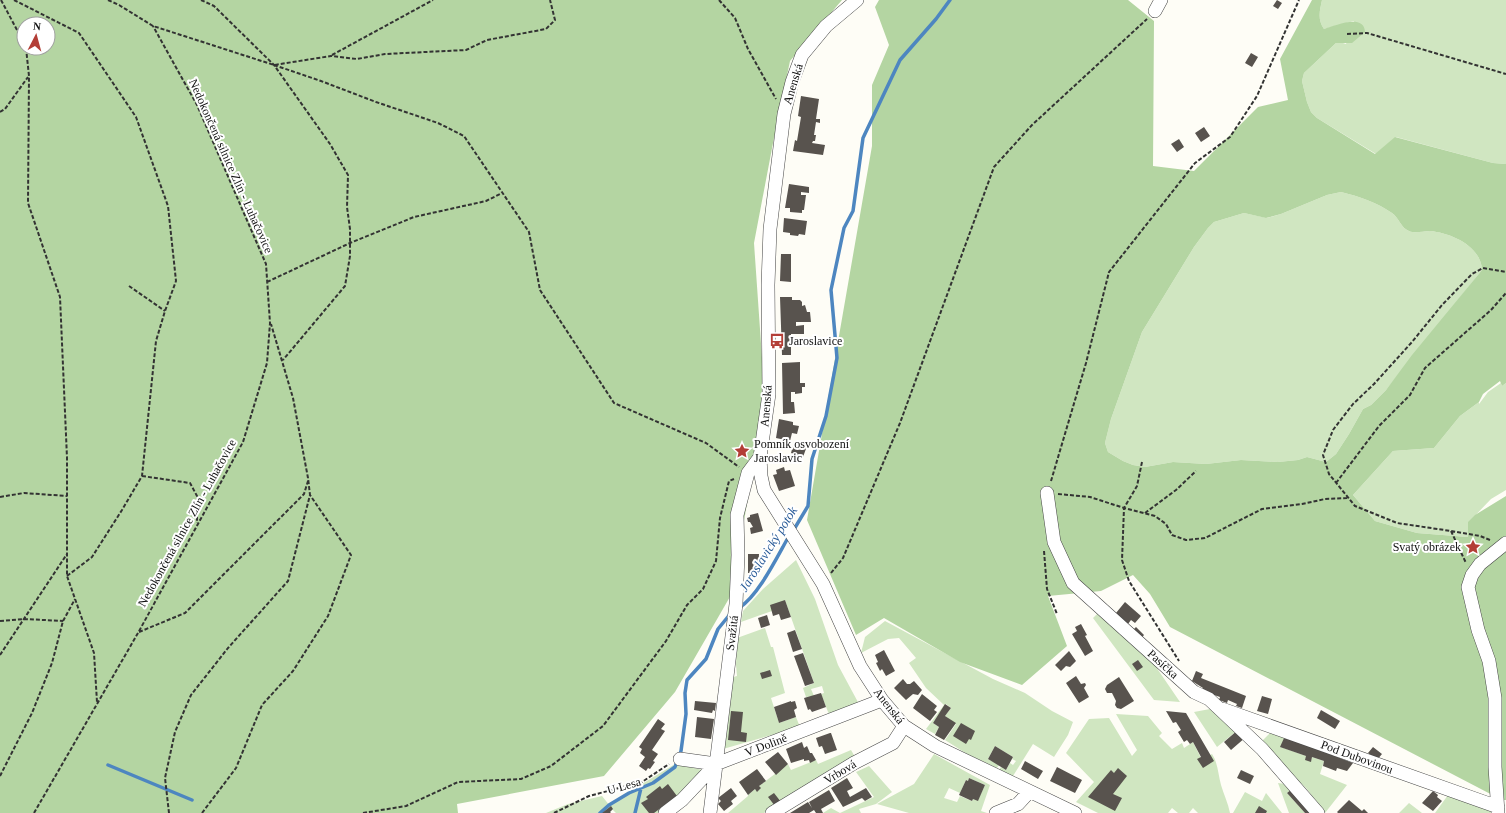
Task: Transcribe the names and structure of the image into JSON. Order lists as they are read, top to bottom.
{
  "streets": {
    "street": [
      "Anenská",
      "Svažitá",
      "Pasíčka",
      "V Dolině",
      "Pod Dubovinou",
      "Vrbová"
    ],
    "path": ["Nedokončená silnice Zlín - Luhačovice", "U Lesa"]
  },
  "crossings": [
    ["Anenská", "Svažitá"],
    ["Anenská", "V Dolině"],
    ["Anenská", "Vrbová"],
    ["Svažitá", "V Dolině"],
    ["Pasíčka", "Pod Dubovinou"]
  ],
  "water": ["Jaroslavický potok"],
  "places": {
    "bus stop": ["Jaroslavice"],
    "place": ["Pomník osvobození Jaroslavic", "Svatý obrázek"]
  },
  "north": "top"
}
